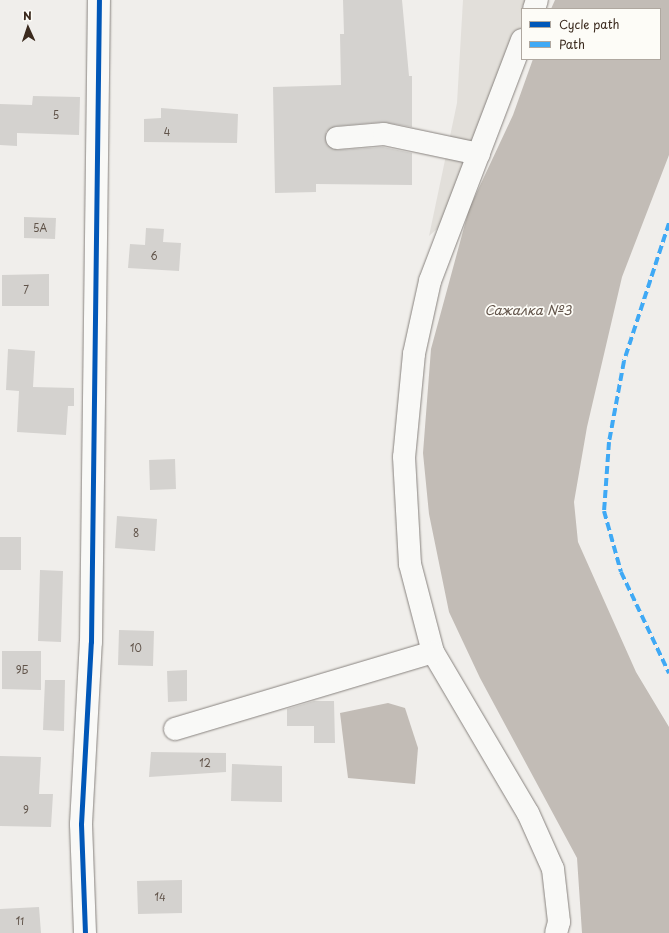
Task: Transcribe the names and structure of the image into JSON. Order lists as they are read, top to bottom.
{
  "water": ["Сажалка №3"],
  "house_numbers": [
    "5",
    "4",
    "5А",
    "6",
    "7",
    "8",
    "10",
    "9Б",
    "12",
    "9",
    "14",
    "11"
  ],
  "legend": ["Cycle path", "Path"],
  "north": "top"
}
